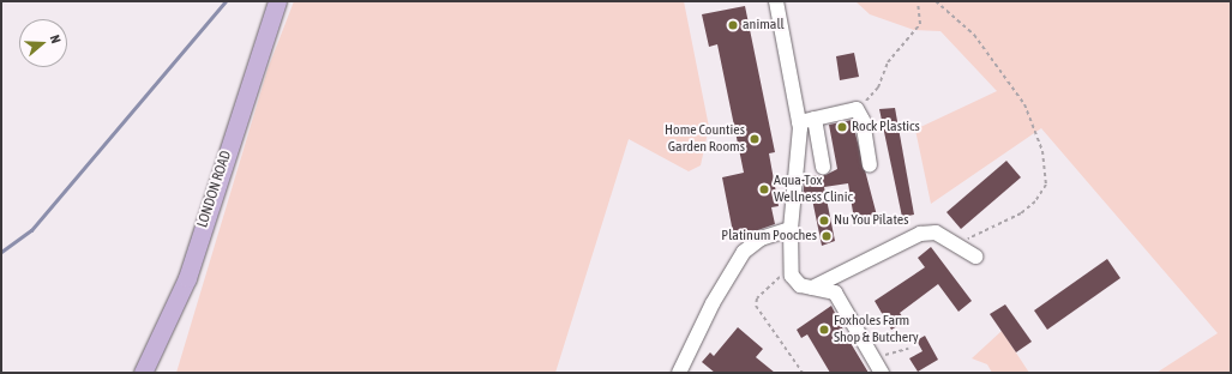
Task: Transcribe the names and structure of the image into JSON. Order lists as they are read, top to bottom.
{
  "streets": {
    "main road": ["LONDON ROAD"]
  },
  "places": [
    "animall",
    "Rock Plastics",
    "Home Counties Garden Rooms",
    "Aqua-Tox Wellness Clinic",
    "Nu You Pilates",
    "Platinum Pooches",
    "Foxholes Farm Shop & Butchery"
  ],
  "north": "right"
}
